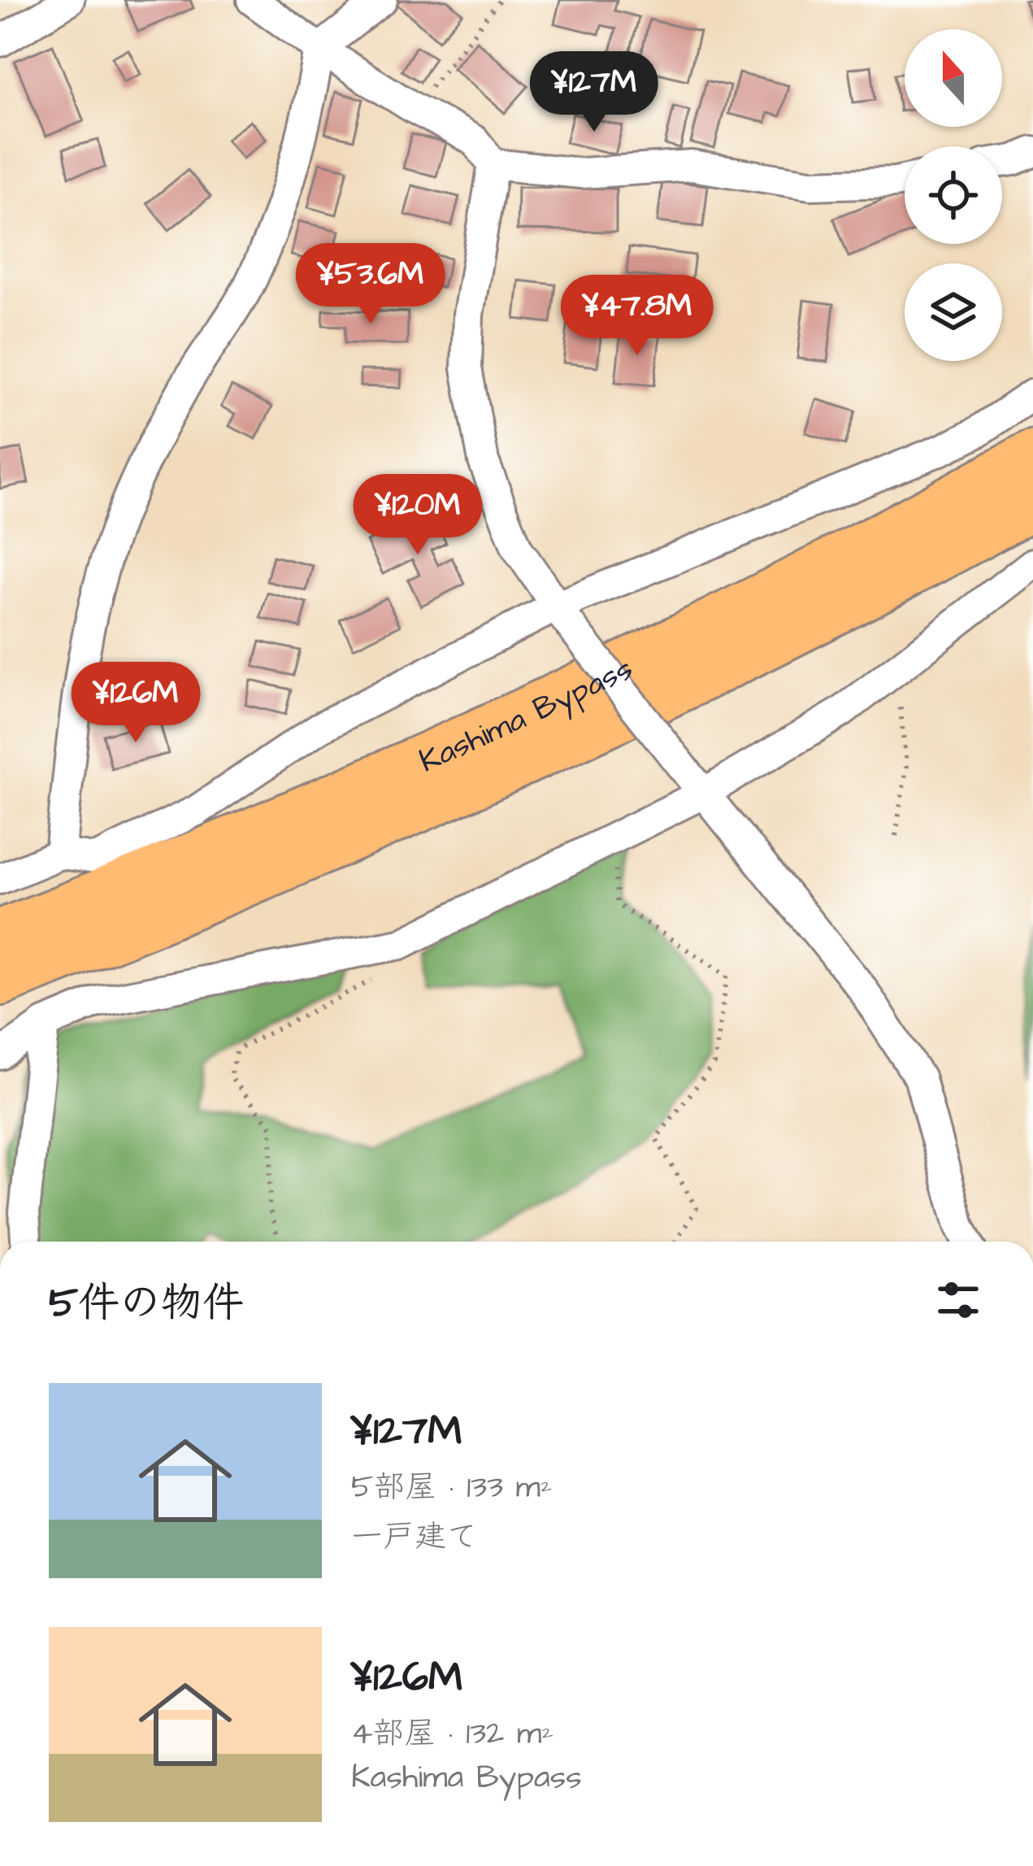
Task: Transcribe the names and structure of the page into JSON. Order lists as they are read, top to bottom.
{
  "streets": {
    "highway": ["Kashima Bypass"]
  },
  "north": "top",
  "page": {
    "price": [
      "¥127M",
      "¥53.6M",
      "¥47.8M",
      "¥120M",
      "¥126M"
    ],
    "heading": "5件の物件",
    "list": [
      {
        "name": "¥127M",
        "note": "5部屋 · 133 m² · 一戸建て"
      },
      {
        "name": "¥126M",
        "note": "4部屋 · 132 m² · Kashima Bypass"
      }
    ]
  }
}
